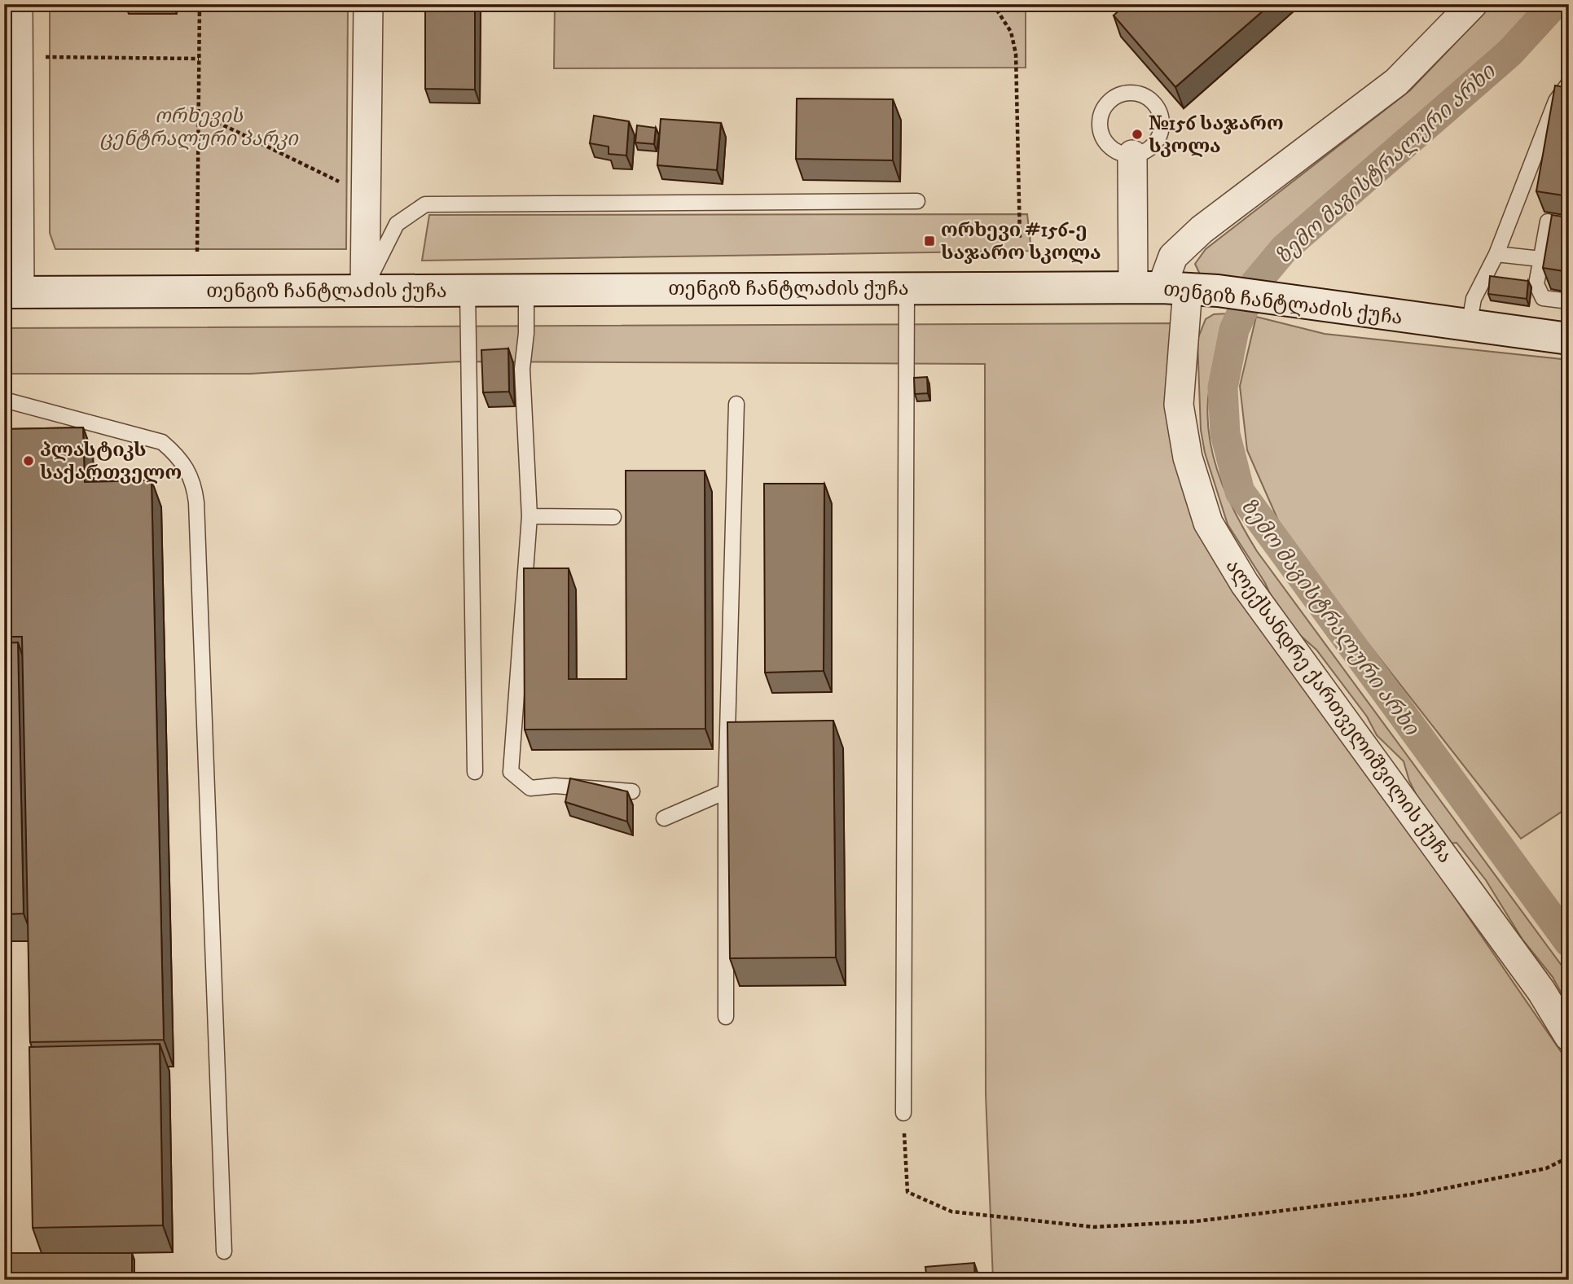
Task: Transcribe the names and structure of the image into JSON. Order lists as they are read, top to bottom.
{
  "streets": {
    "street": ["თენგიზ ჩანტლაძის ქუჩა", "ალექსანდრე ქართველიშვილის ქუჩა"]
  },
  "crossings": [
    ["თენგიზ ჩანტლაძის ქუჩა", "ალექსანდრე ქართველიშვილის ქუჩა"]
  ],
  "water": ["ზემო მაგისტრალური არხი"],
  "parks": ["ორხევის ცენტრალური პარკი"],
  "places": {
    "other": ["№156 საჯარო სკოლა", "პლასტიკს საქართველო"],
    "transit": ["ორხევი #156-ე საჯარო სკოლა"]
  }
}
